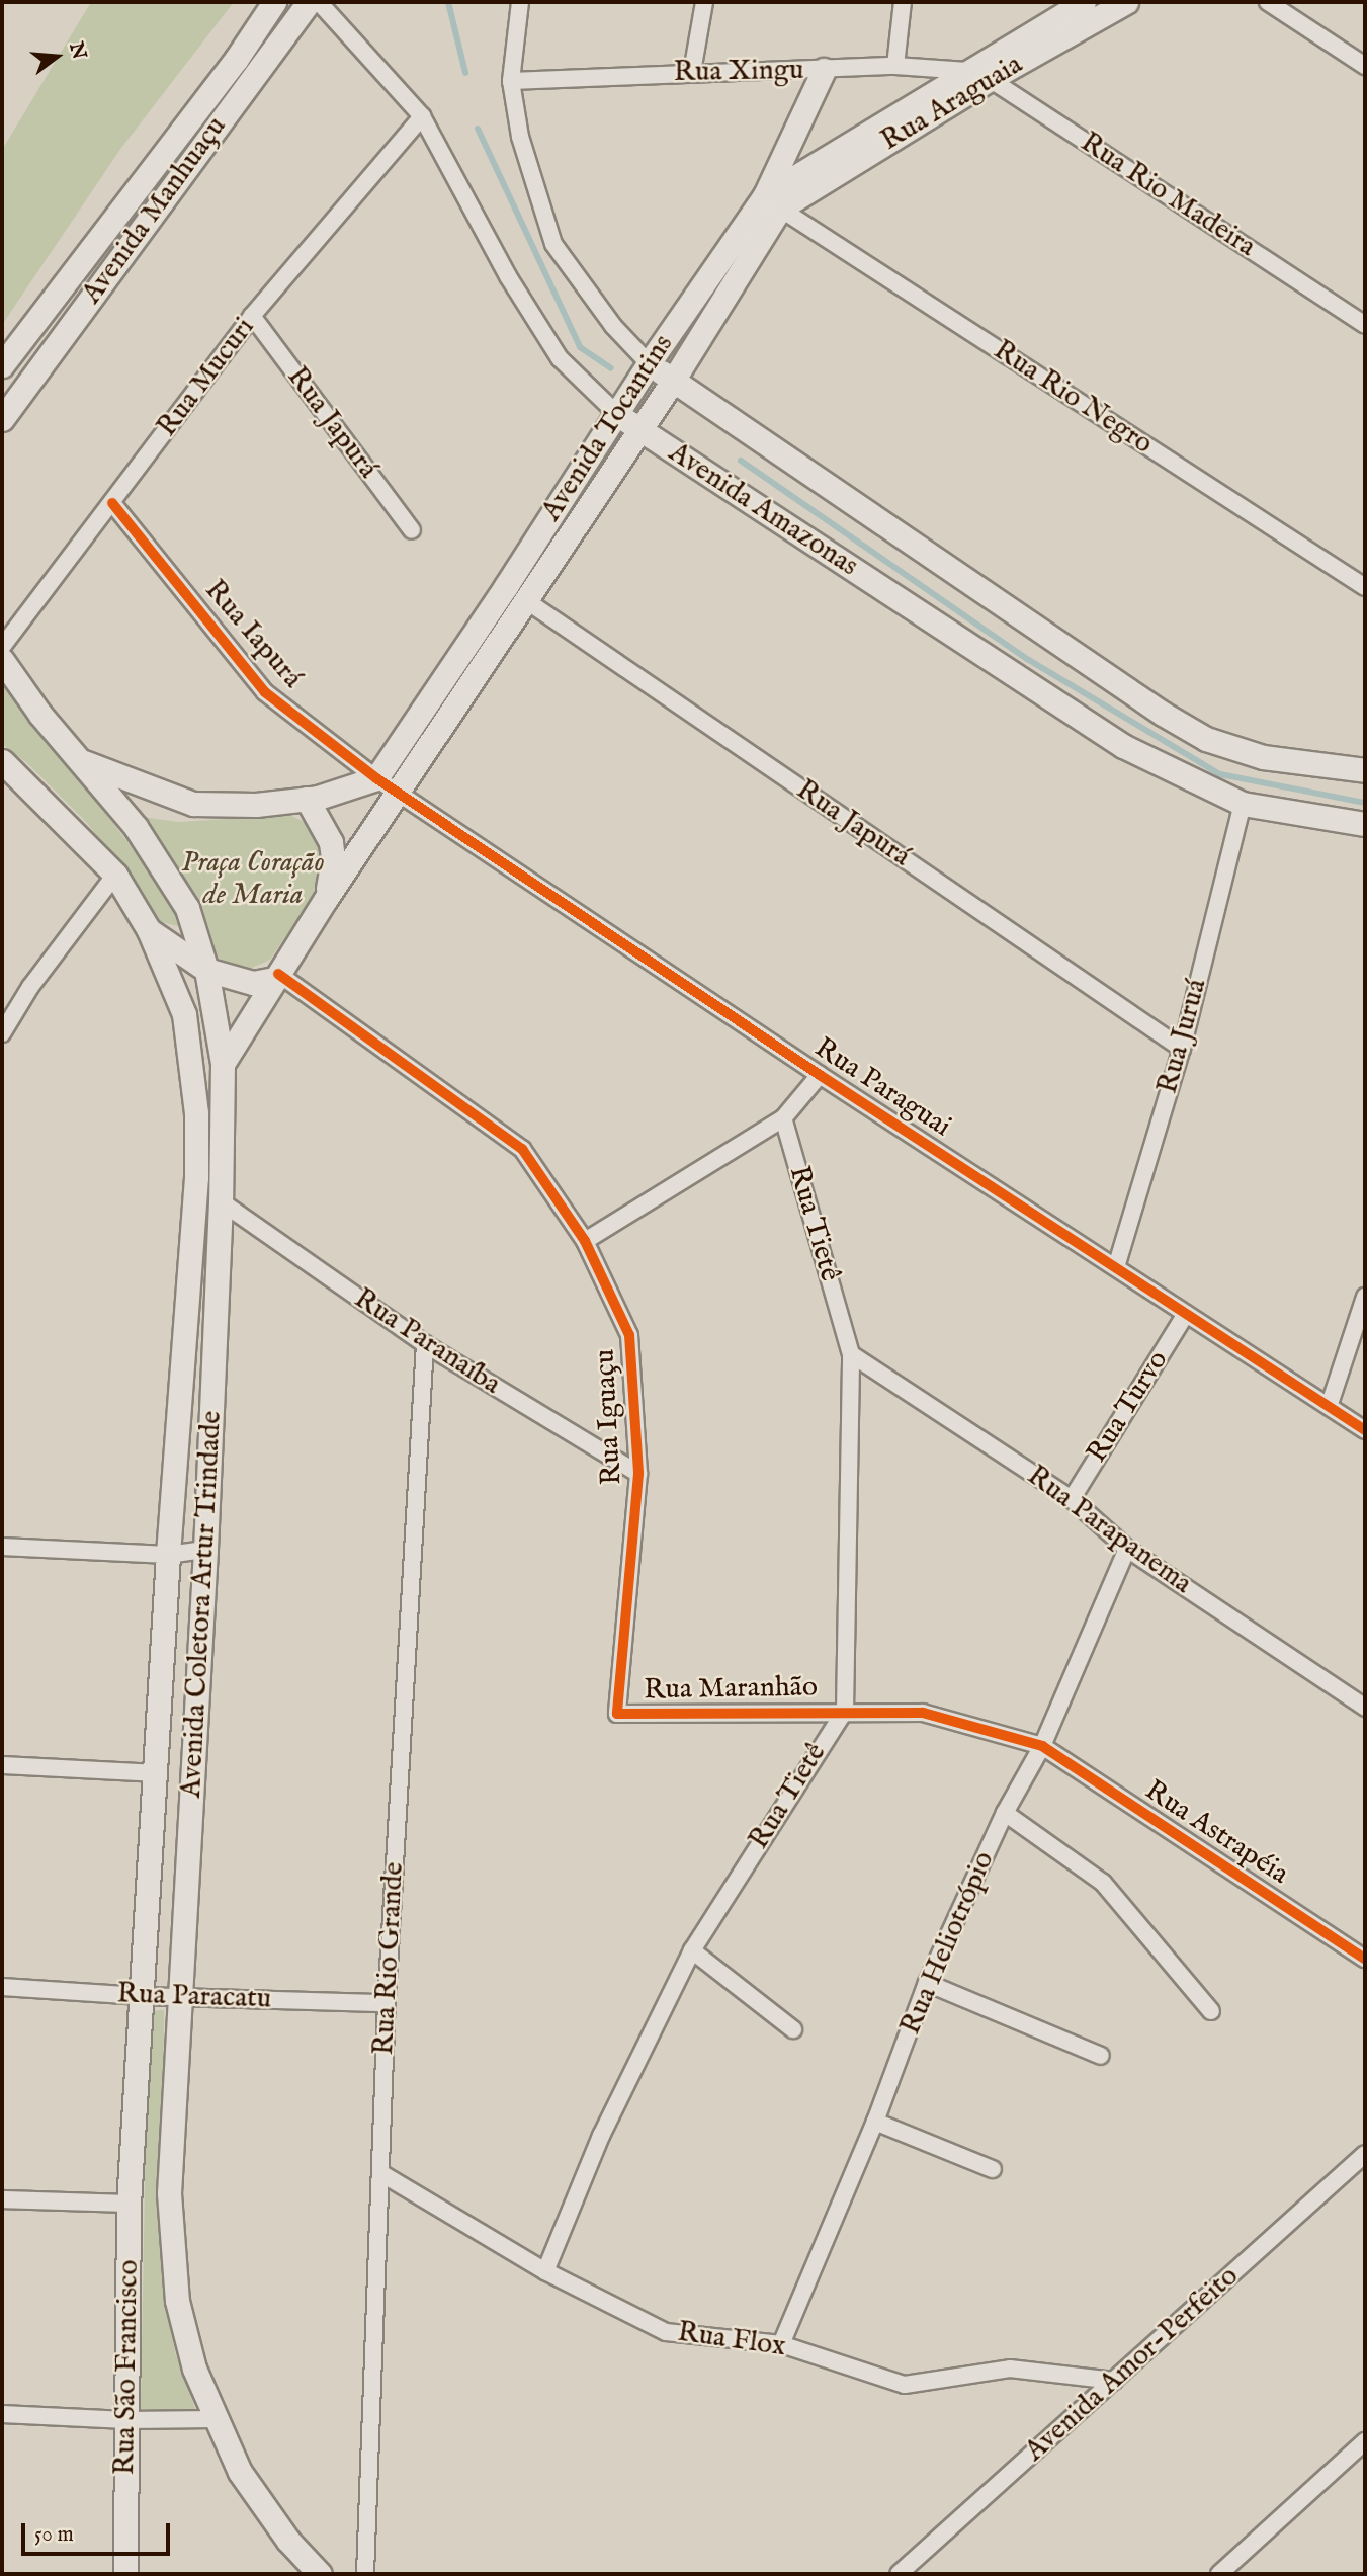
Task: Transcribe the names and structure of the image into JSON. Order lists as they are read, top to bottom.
{
  "streets": {
    "street": [
      "Rua Xingu",
      "Rua Araguaia",
      "Rua Rio Madeira",
      "Avenida Manhuaçu",
      "Rua Mucuri",
      "Rua Rio Negro",
      "Rua Japurá",
      "Avenida Tocantins",
      "Avenida Amazonas",
      "Rua Iapurá",
      "Rua Juruá",
      "Rua Paraguai",
      "Rua Tietê",
      "Rua Paranaíba",
      "Rua Turvo",
      "Rua Iguaçu",
      "Rua Parapanema",
      "Avenida Coletora Artur Trindade",
      "Rua Maranhão",
      "Rua Astrapéia",
      "Rua Heliotrópio",
      "Rua Rio Grande",
      "Rua Paracatu",
      "Rua Flox",
      "Avenida Amor-Perfeito",
      "Rua São Francisco"
    ]
  },
  "crossings": [
    ["Rua Xingu", "Rua Araguaia"],
    ["Rua Xingu", "Rua Rio Madeira"],
    ["Rua Xingu", "Avenida Tocantins"],
    ["Rua Xingu", "Avenida Amazonas"],
    ["Rua Araguaia", "Rua Rio Madeira"],
    ["Rua Araguaia", "Rua Rio Negro"],
    ["Rua Araguaia", "Avenida Tocantins"],
    ["Rua Mucuri", "Rua Japurá"],
    ["Rua Mucuri", "Avenida Amazonas"],
    ["Rua Mucuri", "Rua Iapurá"],
    ["Rua Rio Negro", "Avenida Tocantins"],
    ["Rua Japurá", "Avenida Tocantins"],
    ["Rua Japurá", "Rua Juruá"],
    ["Avenida Tocantins", "Avenida Amazonas"],
    ["Avenida Tocantins", "Rua Iapurá"],
    ["Avenida Tocantins", "Rua Paraguai"],
    ["Avenida Amazonas", "Rua Juruá"],
    ["Rua Iapurá", "Rua Paraguai"],
    ["Rua Juruá", "Rua Paraguai"],
    ["Rua Paraguai", "Rua Turvo"],
    ["Rua Tietê", "Rua Parapanema"],
    ["Rua Tietê", "Rua Maranhão"],
    ["Rua Tietê", "Rua Flox"],
    ["Rua Paranaíba", "Rua Iguaçu"],
    ["Rua Paranaíba", "Avenida Coletora Artur Trindade"],
    ["Rua Paranaíba", "Rua Rio Grande"],
    ["Rua Turvo", "Rua Parapanema"],
    ["Rua Iguaçu", "Rua Maranhão"],
    ["Rua Parapanema", "Rua Heliotrópio"],
    ["Avenida Coletora Artur Trindade", "Rua Paracatu"],
    ["Avenida Coletora Artur Trindade", "Rua São Francisco"],
    ["Rua Maranhão", "Rua Astrapéia"],
    ["Rua Maranhão", "Rua Heliotrópio"],
    ["Rua Astrapéia", "Rua Heliotrópio"],
    ["Rua Heliotrópio", "Rua Flox"],
    ["Rua Rio Grande", "Rua Paracatu"],
    ["Rua Rio Grande", "Rua Flox"],
    ["Rua Flox", "Avenida Amor-Perfeito"]
  ],
  "parks": ["Praça Coração de Maria"],
  "scale_bar": "50 m",
  "north": "right"
}
